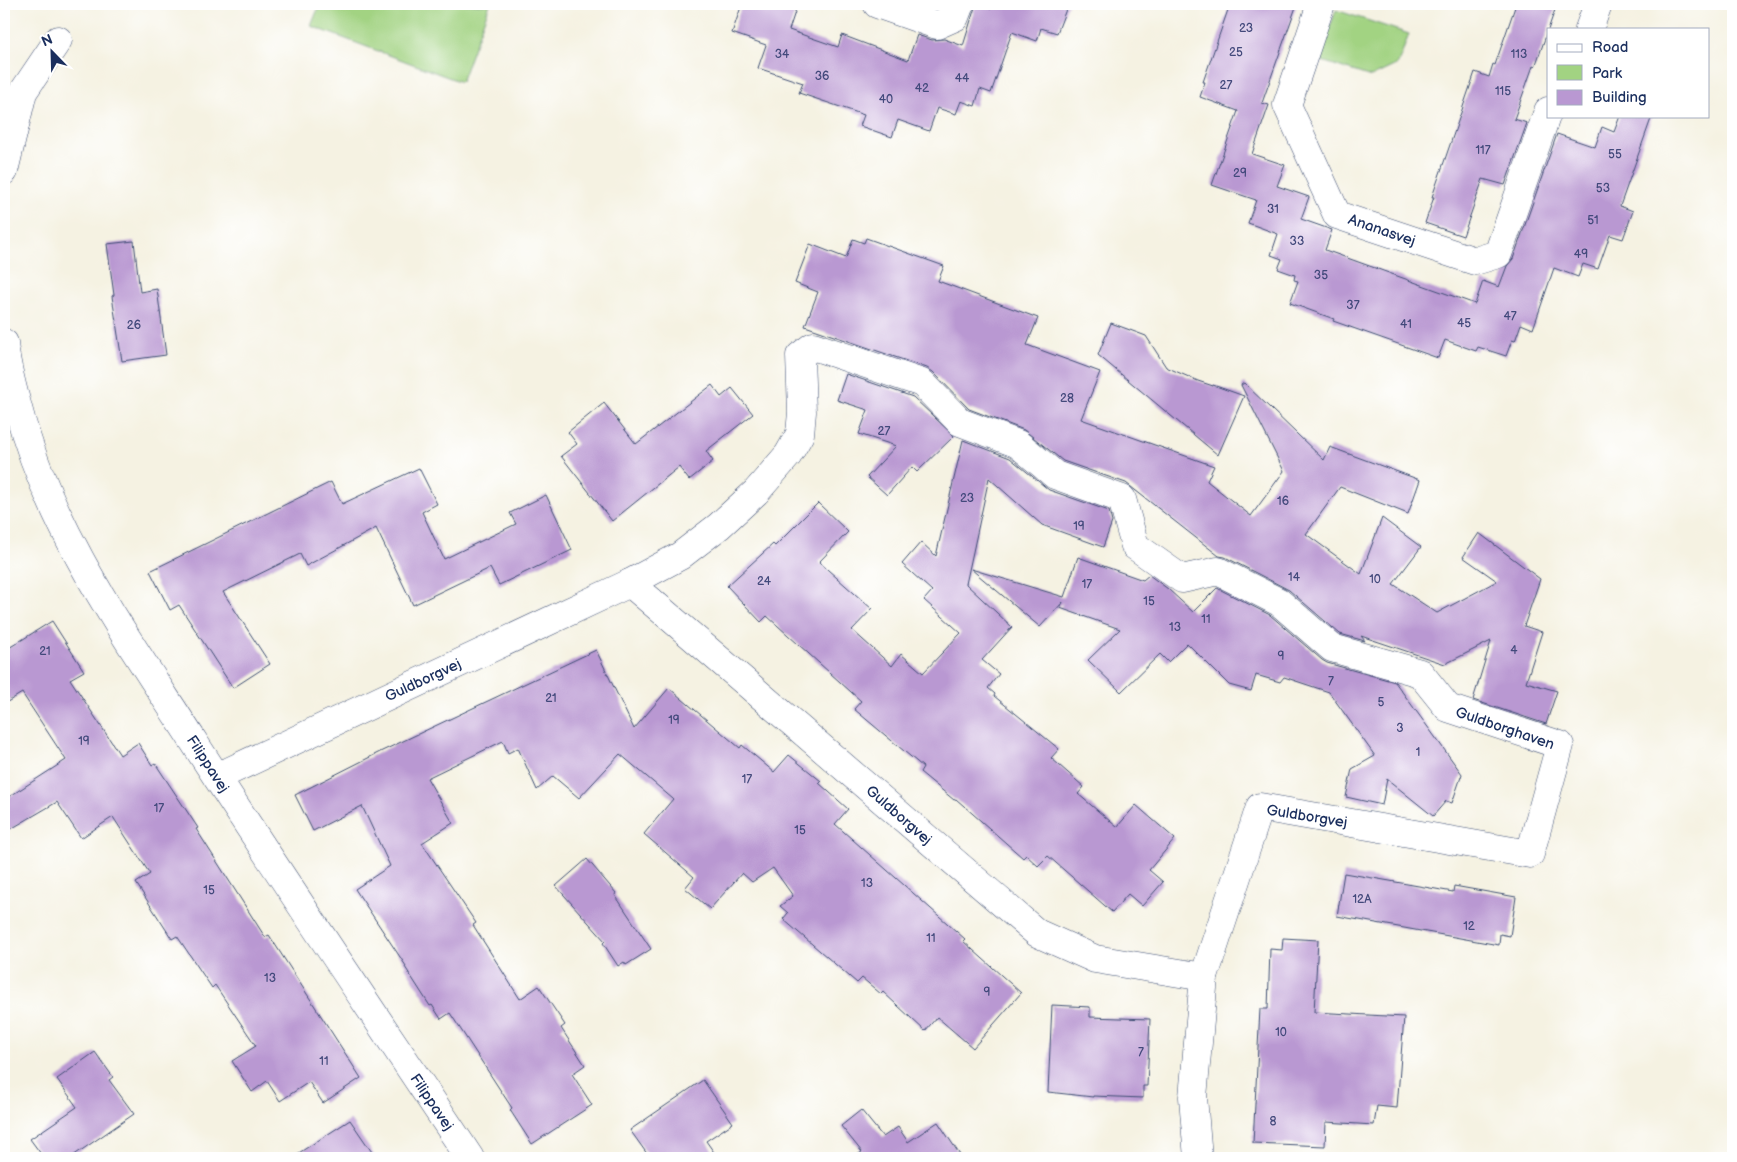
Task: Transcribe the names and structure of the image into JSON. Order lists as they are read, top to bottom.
{
  "streets": {
    "street": [
      "Ananasvej",
      "Guldborgvej",
      "Guldborghaven",
      "Filippavej"
    ]
  },
  "crossings": [
    ["Guldborgvej", "Guldborghaven"],
    ["Guldborgvej", "Filippavej"]
  ],
  "house_numbers": [
    "23",
    "25",
    "34",
    "113",
    "36",
    "44",
    "27",
    "42",
    "115",
    "40",
    "117",
    "55",
    "29",
    "53",
    "31",
    "51",
    "33",
    "49",
    "35",
    "37",
    "47",
    "45",
    "41",
    "26",
    "28",
    "27",
    "23",
    "16",
    "19",
    "14",
    "10",
    "24",
    "17",
    "15",
    "11",
    "13",
    "4",
    "21",
    "9",
    "7",
    "21",
    "5",
    "19",
    "3",
    "19",
    "1",
    "17",
    "17",
    "15",
    "13",
    "15",
    "12A",
    "12",
    "11",
    "13",
    "9",
    "10",
    "7",
    "11",
    "8"
  ],
  "legend": ["Road", "Park", "Building"],
  "north": "top left"
}
